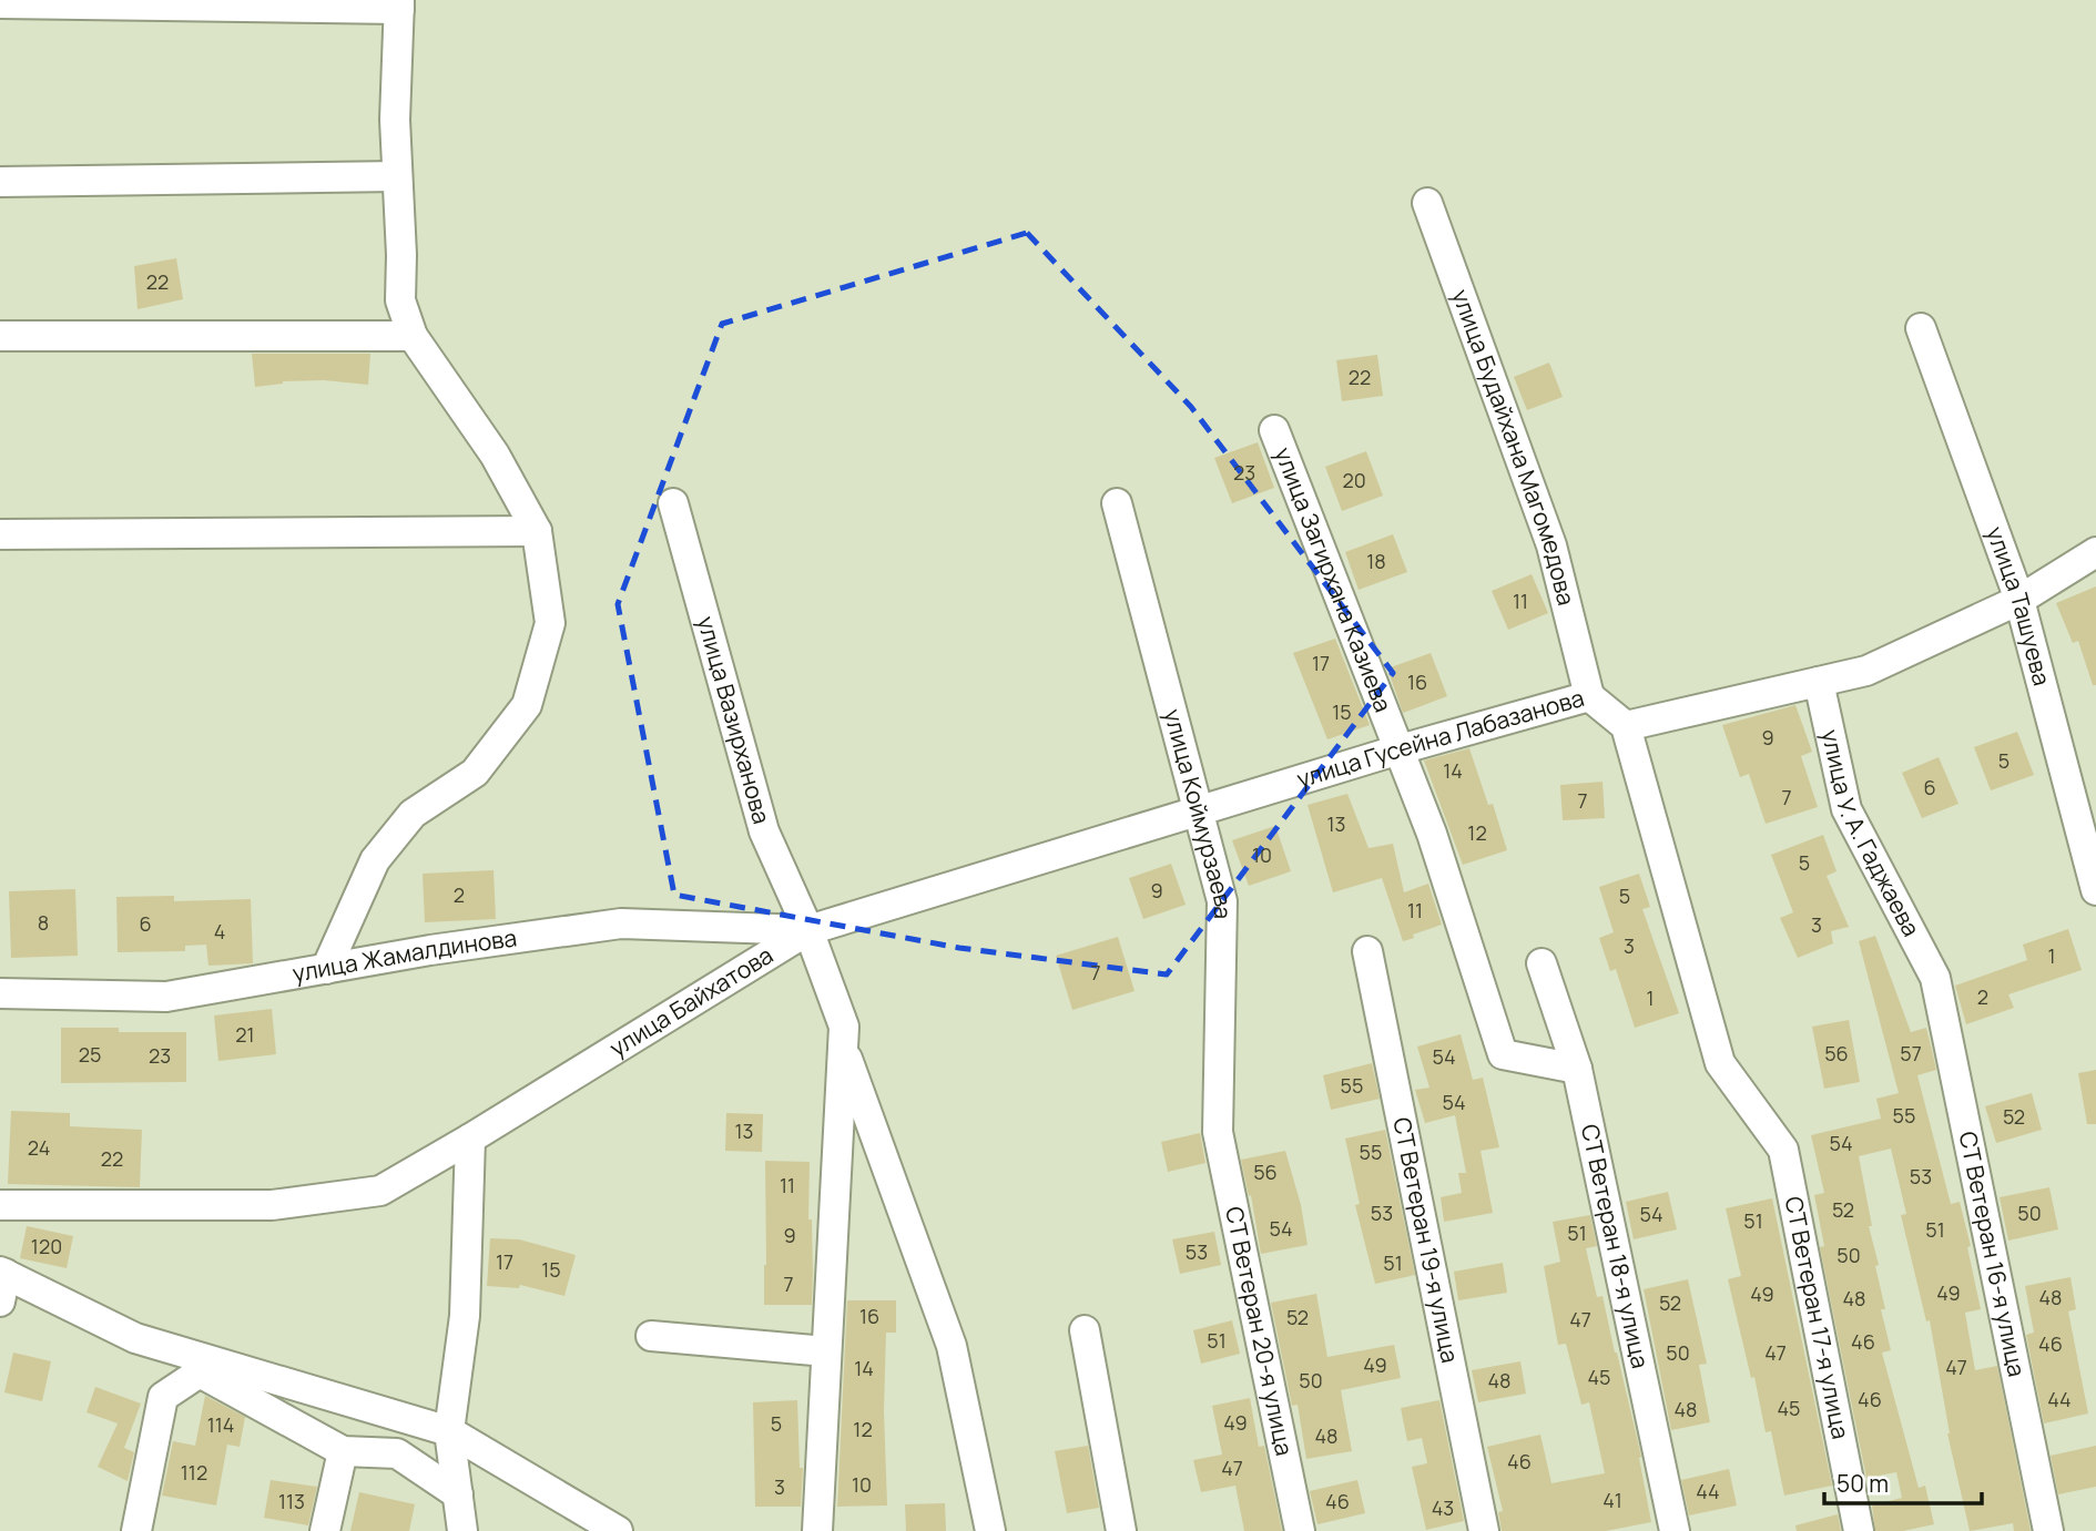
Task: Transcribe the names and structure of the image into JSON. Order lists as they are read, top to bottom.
{
  "streets": {
    "street": [
      "улица Будайхана Магомедова",
      "улица Загирхана Казиева",
      "улица Ташуева",
      "улица Вазирханова",
      "улица Гусейна Лабазанова",
      "улица Коймурзаева",
      "улица У. А. Гаджаева",
      "улица Жамалдинова",
      "улица Байхатова",
      "СТ Ветеран 19-я улица",
      "СТ Ветеран 18-я улица",
      "СТ Ветеран 16-я улица",
      "СТ Ветеран 17-я улица",
      "СТ Ветеран 20-я улица"
    ]
  },
  "crossings": [
    ["улица Будайхана Магомедова", "улица Гусейна Лабазанова"],
    ["улица Загирхана Казиева", "улица Гусейна Лабазанова"],
    ["улица Загирхана Казиева", "СТ Ветеран 18-я улица"],
    ["улица Вазирханова", "улица Гусейна Лабазанова"],
    ["улица Вазирханова", "улица Жамалдинова"],
    ["улица Вазирханова", "улица Байхатова"],
    ["улица Гусейна Лабазанова", "улица Коймурзаева"],
    ["улица Гусейна Лабазанова", "улица Жамалдинова"],
    ["улица Гусейна Лабазанова", "улица Байхатова"],
    ["улица Гусейна Лабазанова", "СТ Ветеран 17-я улица"],
    ["улица Коймурзаева", "СТ Ветеран 20-я улица"],
    ["улица У. А. Гаджаева", "СТ Ветеран 16-я улица"],
    ["улица Жамалдинова", "улица Байхатова"]
  ],
  "house_numbers": [
    "22",
    "22",
    "23",
    "20",
    "18",
    "11",
    "17",
    "16",
    "15",
    "9",
    "5",
    "14",
    "6",
    "7",
    "7",
    "13",
    "12",
    "10",
    "5",
    "9",
    "2",
    "5",
    "11",
    "8",
    "6",
    "3",
    "4",
    "3",
    "1",
    "7",
    "2",
    "1",
    "21",
    "56",
    "57",
    "25",
    "23",
    "54",
    "55",
    "54",
    "55",
    "52",
    "13",
    "54",
    "24",
    "55",
    "22",
    "56",
    "53",
    "11",
    "52",
    "53",
    "50",
    "54",
    "51",
    "54",
    "51",
    "51",
    "9",
    "120",
    "53",
    "50",
    "17",
    "51",
    "15",
    "7",
    "49",
    "49",
    "48",
    "48",
    "52",
    "16",
    "52",
    "47",
    "51",
    "46",
    "46",
    "50",
    "47",
    "49",
    "47",
    "14",
    "45",
    "50",
    "48",
    "46",
    "44",
    "45",
    "48",
    "49",
    "5",
    "114",
    "12",
    "48",
    "46",
    "47",
    "112",
    "10",
    "3",
    "44",
    "41",
    "113",
    "46",
    "43"
  ],
  "scale_bar": "50 m"
}
